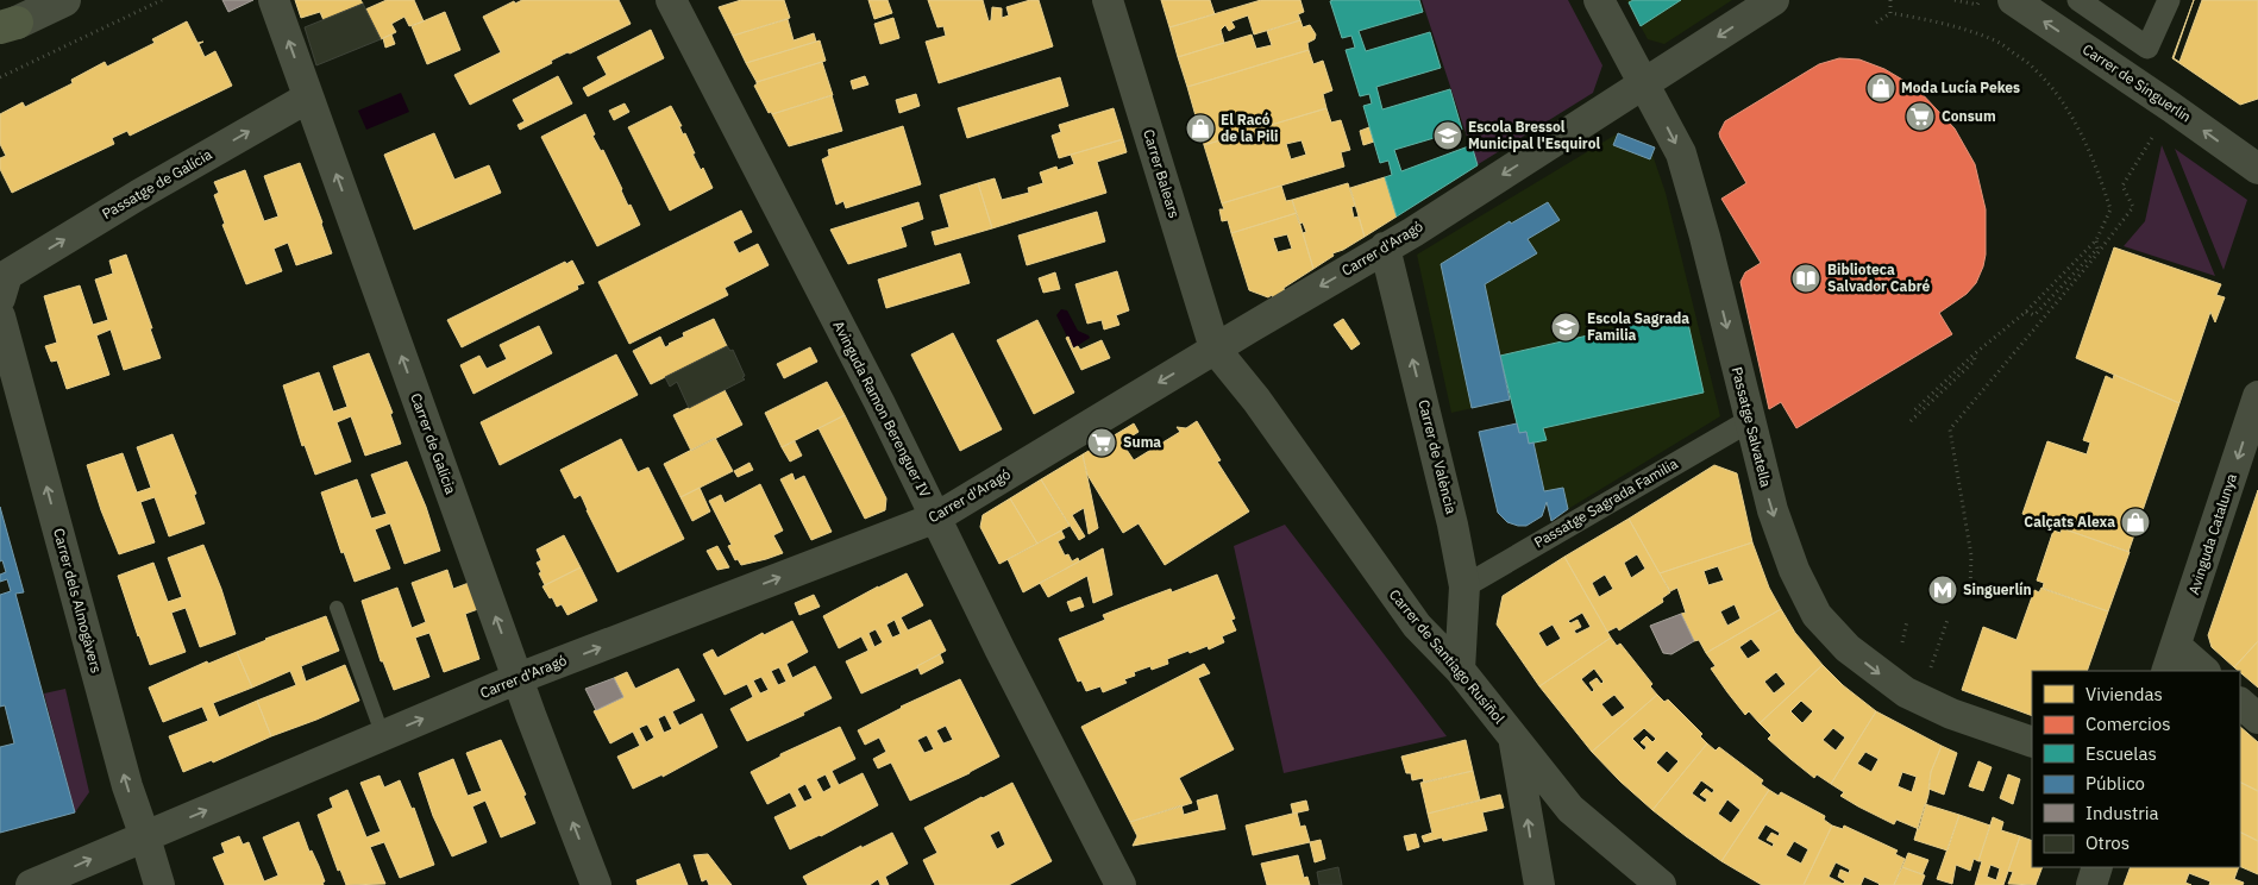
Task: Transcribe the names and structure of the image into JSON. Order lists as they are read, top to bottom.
{
  "streets": {
    "street": [
      "Carrer de Singuerlin",
      "Carrer Balears",
      "Passatge de Galícia",
      "Carrer d'Aragó",
      "Avinguda Ramon Berenguer IV",
      "Passatge Salvatella",
      "Carrer de Galicia",
      "Carrer de València",
      "Passatge Sagrada Familia",
      "Avinguda Catalunya",
      "Carrer dels Almogàvers",
      "Carrer de Santiago Rusiñol"
    ]
  },
  "crossings": [
    ["Carrer Balears", "Carrer d'Aragó"],
    ["Carrer Balears", "Carrer de Santiago Rusiñol"],
    ["Passatge de Galícia", "Carrer de Galicia"],
    ["Carrer d'Aragó", "Avinguda Ramon Berenguer IV"],
    ["Carrer d'Aragó", "Passatge Salvatella"],
    ["Carrer d'Aragó", "Carrer de Galicia"],
    ["Carrer d'Aragó", "Carrer de València"],
    ["Carrer d'Aragó", "Carrer dels Almogàvers"],
    ["Carrer d'Aragó", "Carrer de Santiago Rusiñol"],
    ["Passatge Salvatella", "Passatge Sagrada Familia"],
    ["Carrer de València", "Passatge Sagrada Familia"],
    ["Carrer de València", "Carrer de Santiago Rusiñol"]
  ],
  "one_way": [
    "Carrer de Singuerlin",
    "Passatge de Galícia",
    "Passatge Salvatella",
    "Carrer de Galicia",
    "Carrer de València",
    "Avinguda Catalunya",
    "Carrer dels Almogàvers"
  ],
  "places": {
    "shop": ["Moda Lucía Pekes", "El Racó de la Pili", "Calçats Alexa"],
    "supermarket": ["Consum", "Suma"],
    "school or university": ["Escola Bressol Municipal l'Esquirol", "Escola Sagrada Familia"],
    "library": ["Biblioteca Salvador Cabré"],
    "metro station": ["Singuerlín"]
  },
  "legend": [
    "Viviendas",
    "Comercios",
    "Escuelas",
    "Público",
    "Industria",
    "Otros"
  ]
}
